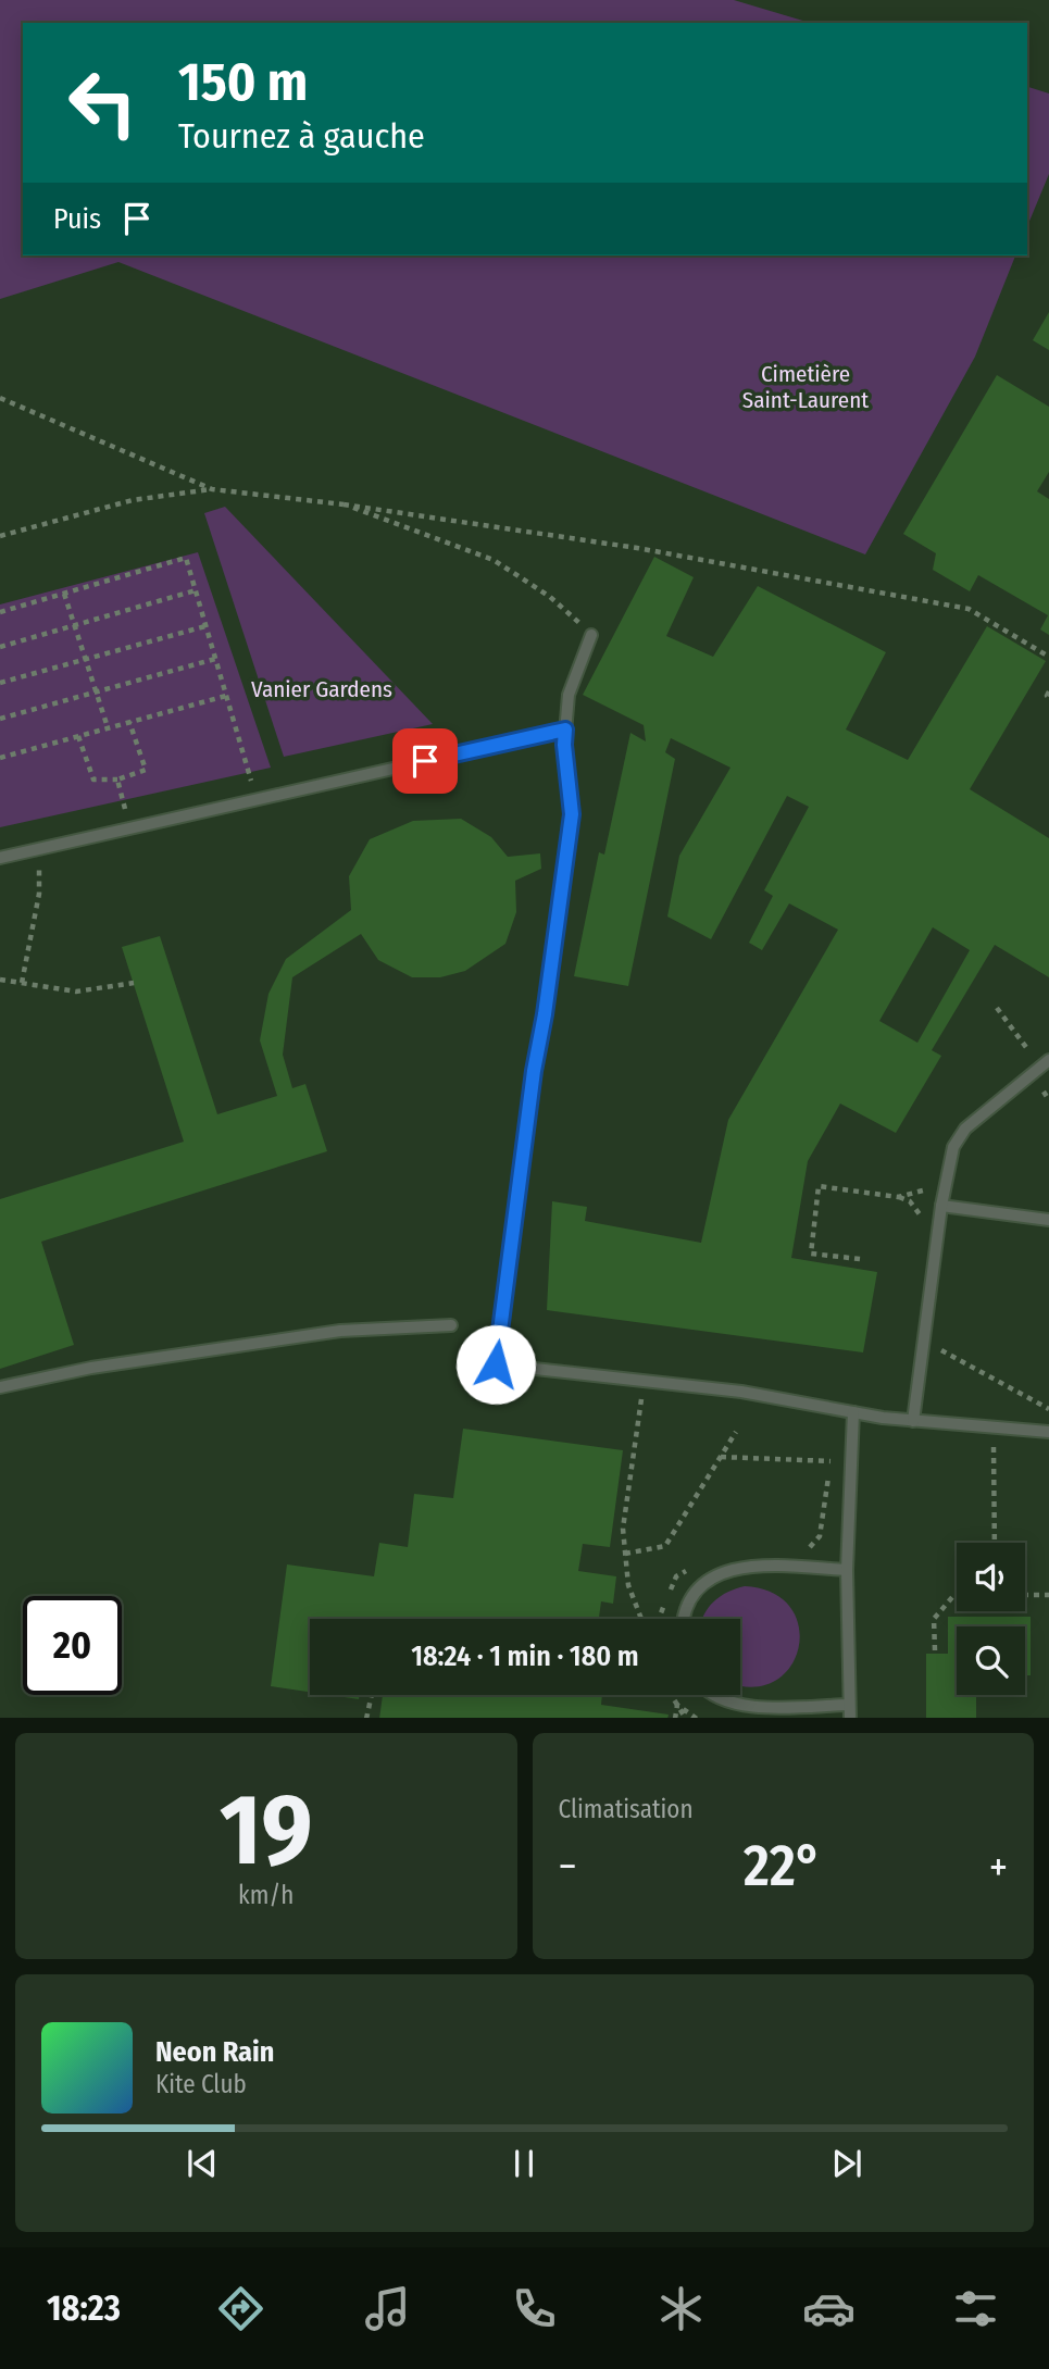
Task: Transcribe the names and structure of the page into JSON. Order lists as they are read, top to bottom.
{
  "parks": ["Cimetière Saint-Laurent", "Vanier Gardens"],
  "page": {
    "turn": ["150 m", "Tournez à gauche"],
    "then": "Puis",
    "limit": "20",
    "trip": "18:24 · 1 min · 180 m",
    "tile": [
      ["19", "km/h"],
      "Climatisation"
    ],
    "heat": ["−", "22°", "+"],
    "song": ["Neon Rain", "Kite Club"],
    "tabs": "18:23"
  }
}
